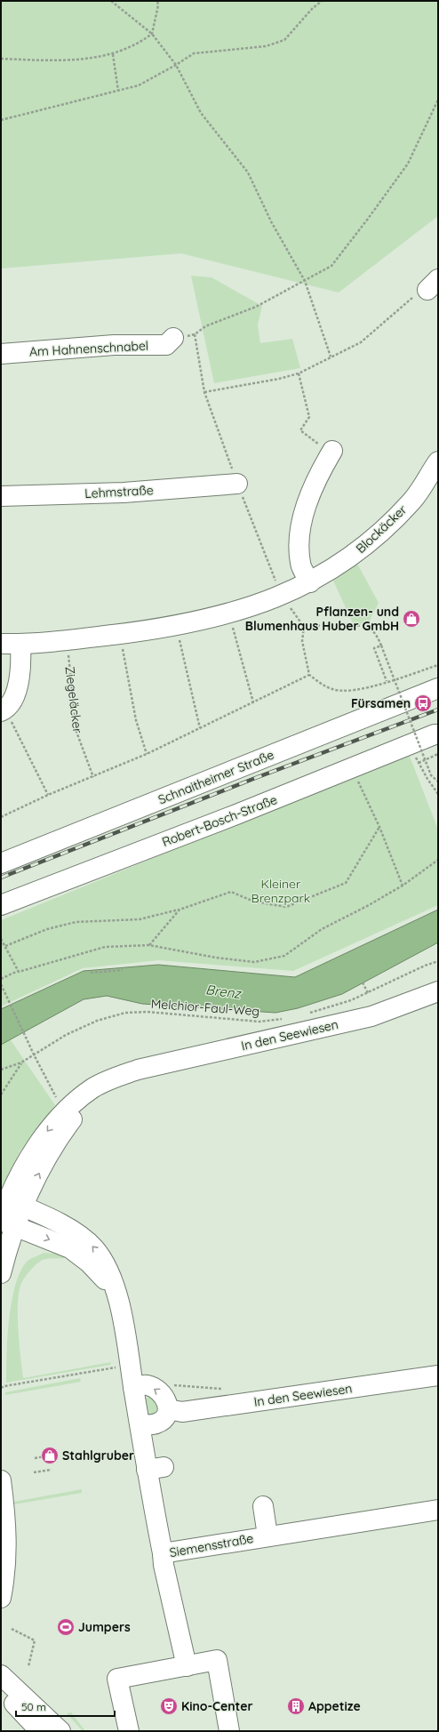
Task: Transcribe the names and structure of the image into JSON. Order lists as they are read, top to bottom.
{
  "streets": {
    "street": [
      "Am Hahnenschnabel",
      "Lehmstraße",
      "Blockäcker",
      "Schnaitheimer Straße",
      "Robert-Bosch-Straße",
      "In den Seewiesen",
      "Siemensstraße"
    ],
    "path": ["Ziegeläcker", "Melchior-Faul-Weg"]
  },
  "crossings": [
    ["In den Seewiesen", "Siemensstraße"]
  ],
  "water": ["Brenz"],
  "parks": ["Kleiner Brenzpark"],
  "places": {
    "shop": ["Pflanzen- und Blumenhaus Huber GmbH", "Stahlgruber"],
    "bus stop": ["Fürsamen"],
    "sports": ["Jumpers"],
    "theatre": ["Kino-Center"],
    "building": ["Appetize"]
  },
  "scale_bar": "50 m"
}
